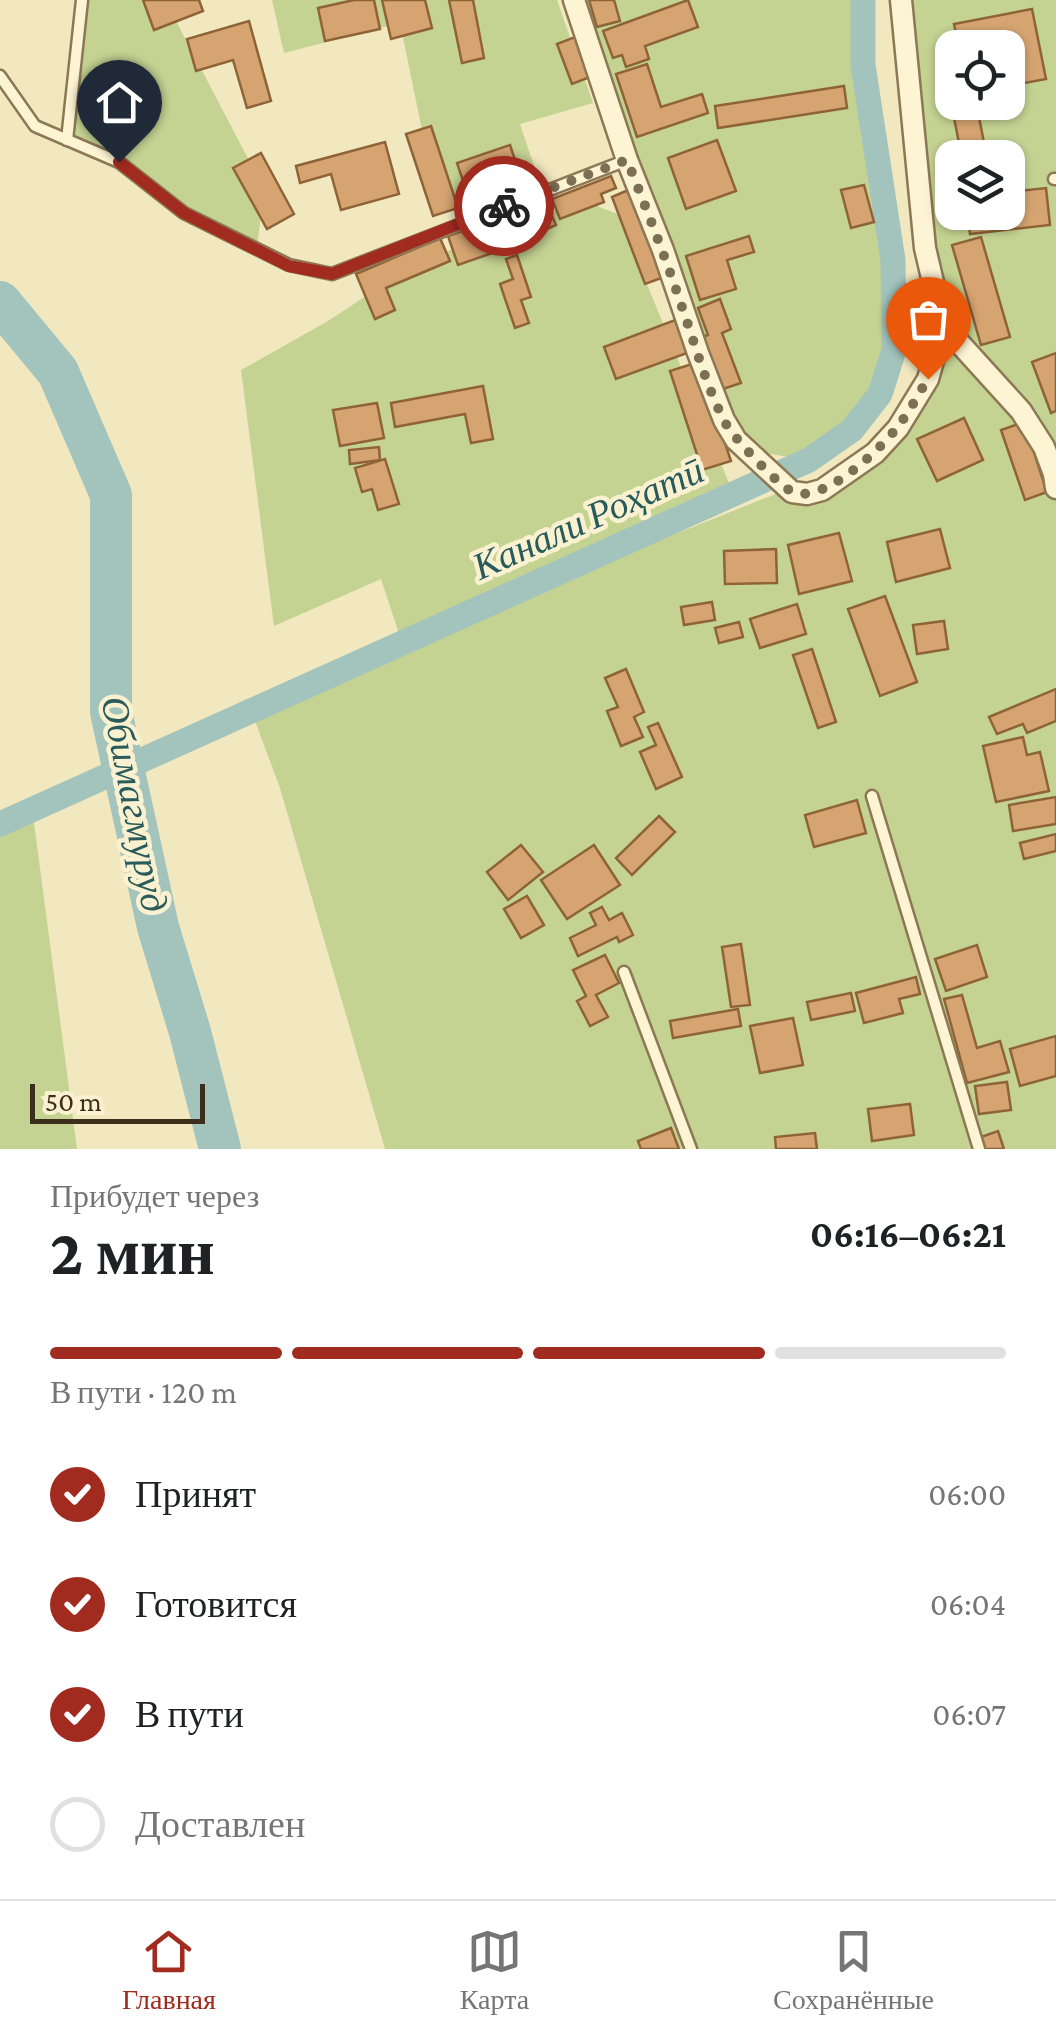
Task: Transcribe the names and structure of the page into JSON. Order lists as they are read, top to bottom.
{
  "water": ["Канали Роҳатӣ", "Обимагмуруд"],
  "scale_bar": "50 m",
  "page": {
    "scale": "50 m",
    "heading": ["2 мин", "Прибудет через", "06:16–06:21"],
    "bar": "В пути · 120 m",
    "list": [
      ["Принят", "06:00"],
      ["Готовится", "06:04"],
      ["В пути", "06:07"],
      "Доставлен"
    ],
    "tabs": ["Главная", "Карта", "Сохранённые"]
  }
}
